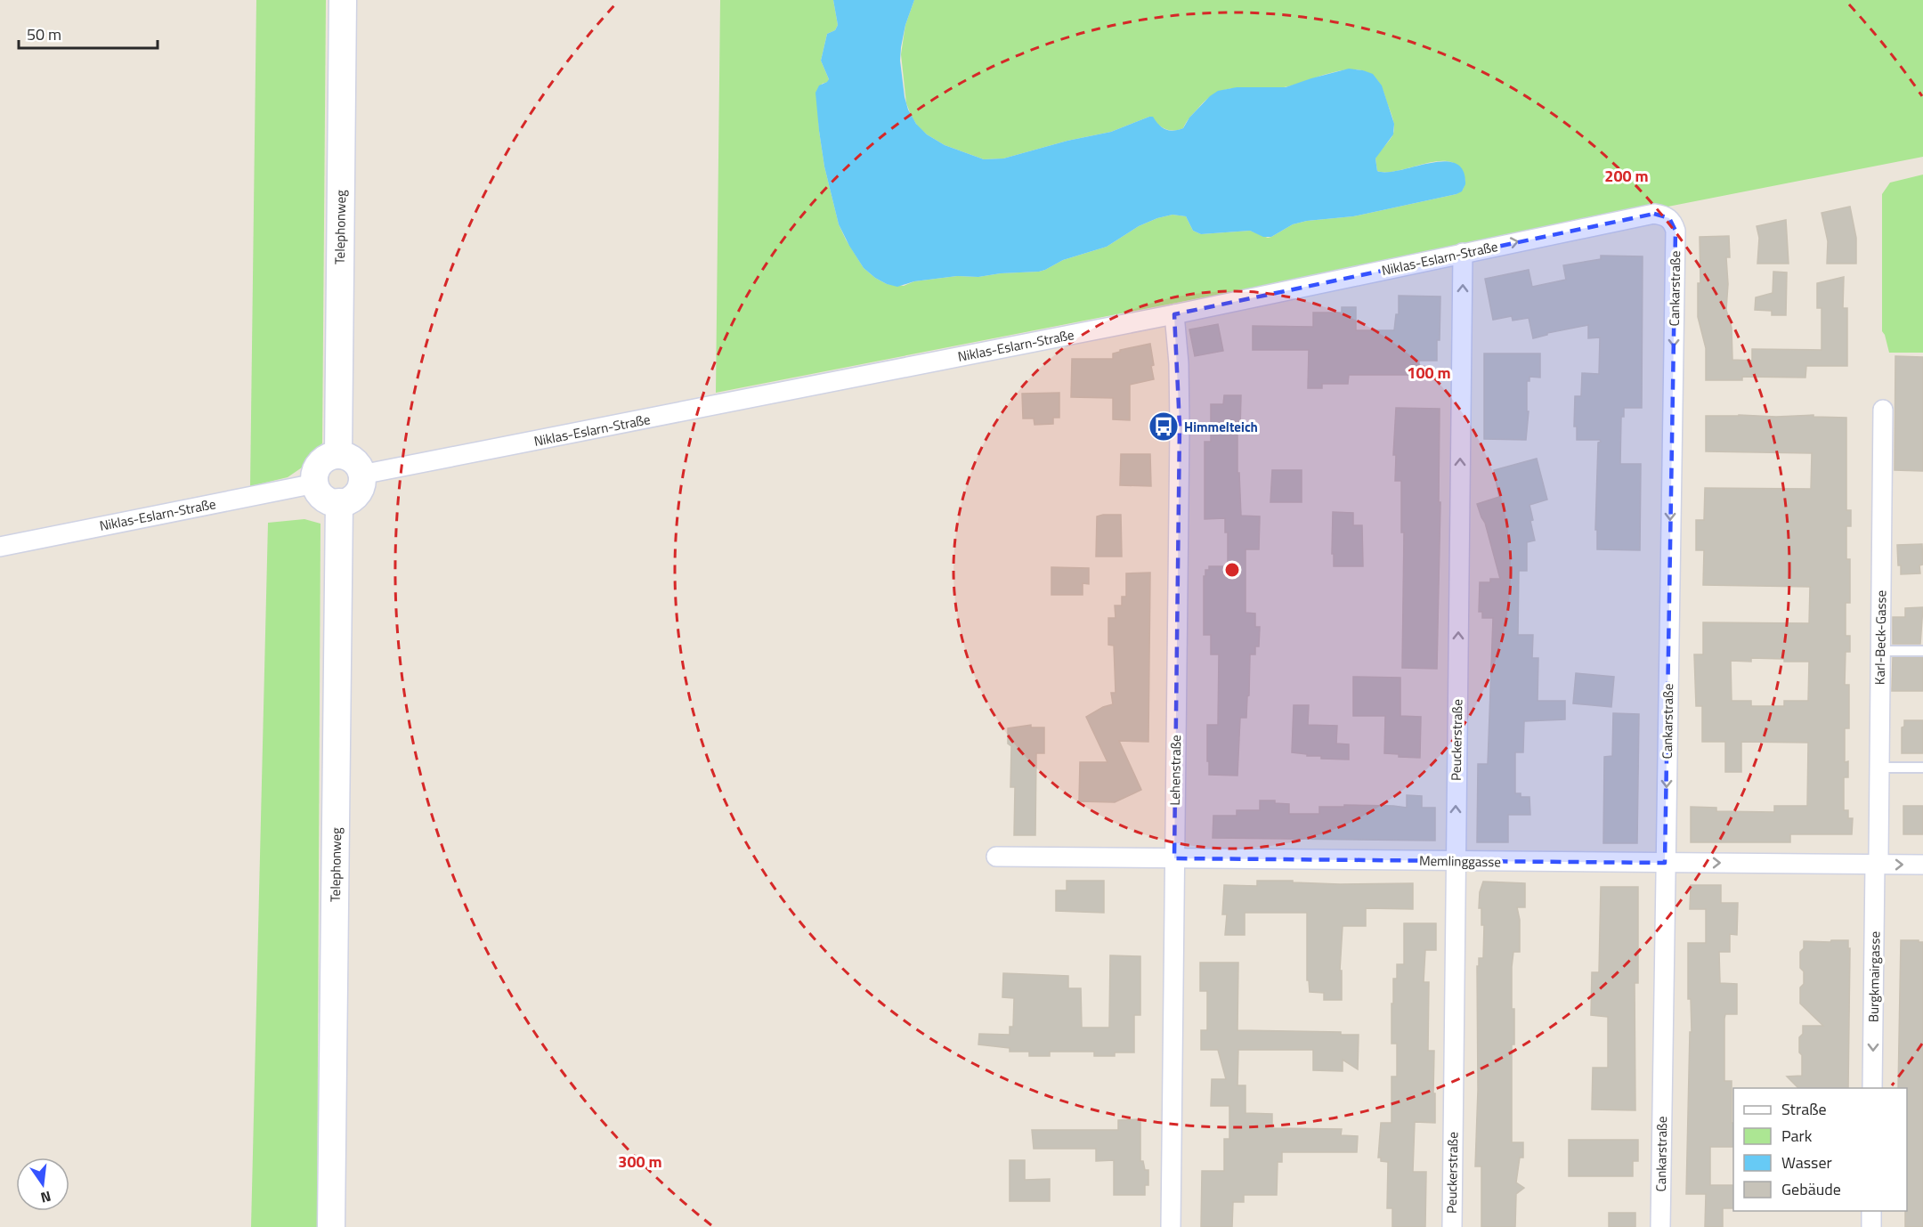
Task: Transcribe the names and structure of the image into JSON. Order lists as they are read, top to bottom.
{
  "streets": {
    "street": [
      "Telephonweg",
      "Niklas-Eslarn-Straße",
      "Cankarstraße",
      "Karl-Beck-Gasse",
      "Peuckerstraße",
      "Lehenstraße",
      "Memlinggasse",
      "Burgkmairgasse"
    ]
  },
  "crossings": [
    ["Telephonweg", "Niklas-Eslarn-Straße"],
    ["Niklas-Eslarn-Straße", "Cankarstraße"],
    ["Niklas-Eslarn-Straße", "Peuckerstraße"],
    ["Niklas-Eslarn-Straße", "Lehenstraße"],
    ["Cankarstraße", "Memlinggasse"],
    ["Karl-Beck-Gasse", "Memlinggasse"],
    ["Karl-Beck-Gasse", "Burgkmairgasse"],
    ["Peuckerstraße", "Memlinggasse"],
    ["Lehenstraße", "Memlinggasse"],
    ["Memlinggasse", "Burgkmairgasse"]
  ],
  "one_way": ["Cankarstraße", "Peuckerstraße", "Burgkmairgasse"],
  "places": {
    "bus stop": ["Himmelteich"]
  },
  "legend": [
    "Straße",
    "Park",
    "Wasser",
    "Gebäude"
  ],
  "scale_bar": "50 m",
  "north": "bottom",
  "rings": ["200 m", "100 m", "300 m"]
}
